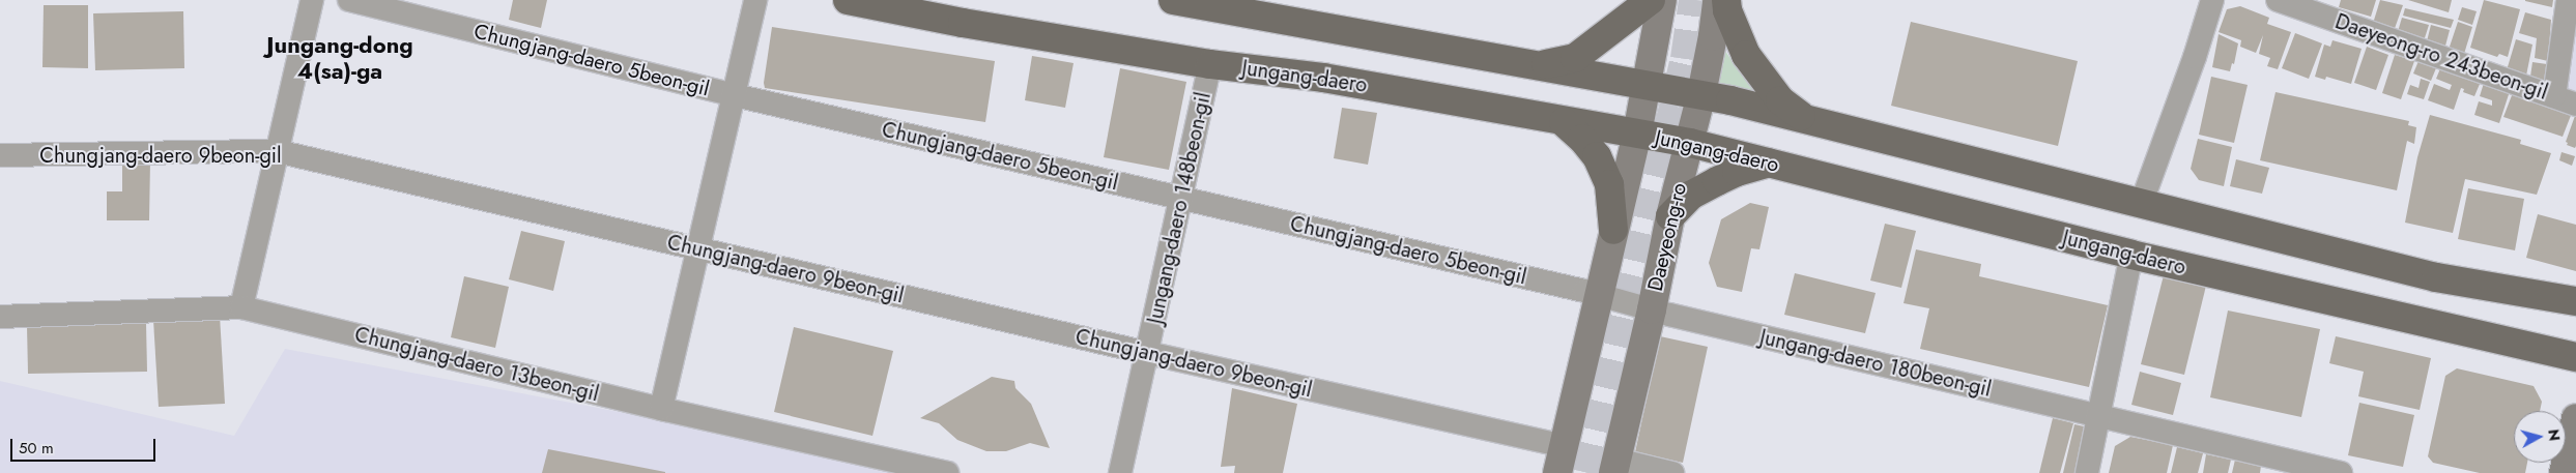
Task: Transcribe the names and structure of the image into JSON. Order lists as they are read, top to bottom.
{
  "streets": {
    "main road": ["Jungang-daero", "Daeyeong-ro"],
    "street": [
      "Daeyeong-ro 243beon-gil",
      "Chungjang-daero 5beon-gil",
      "Chungjang-daero 9beon-gil",
      "Jungang-daero 148beon-gil",
      "Jungang-daero 180beon-gil",
      "Chungjang-daero 13beon-gil"
    ]
  },
  "crossings": [
    ["Chungjang-daero 5beon-gil", "Jungang-daero 148beon-gil"],
    ["Chungjang-daero 5beon-gil", "Daeyeong-ro"],
    ["Chungjang-daero 5beon-gil", "Jungang-daero 180beon-gil"],
    ["Jungang-daero", "Jungang-daero 148beon-gil"],
    ["Jungang-daero", "Daeyeong-ro"],
    ["Chungjang-daero 9beon-gil", "Jungang-daero 148beon-gil"],
    ["Daeyeong-ro", "Jungang-daero 180beon-gil"]
  ],
  "districts": ["Jungang-dong 4(sa)-ga"],
  "scale_bar": "50 m",
  "north": "right"
}
